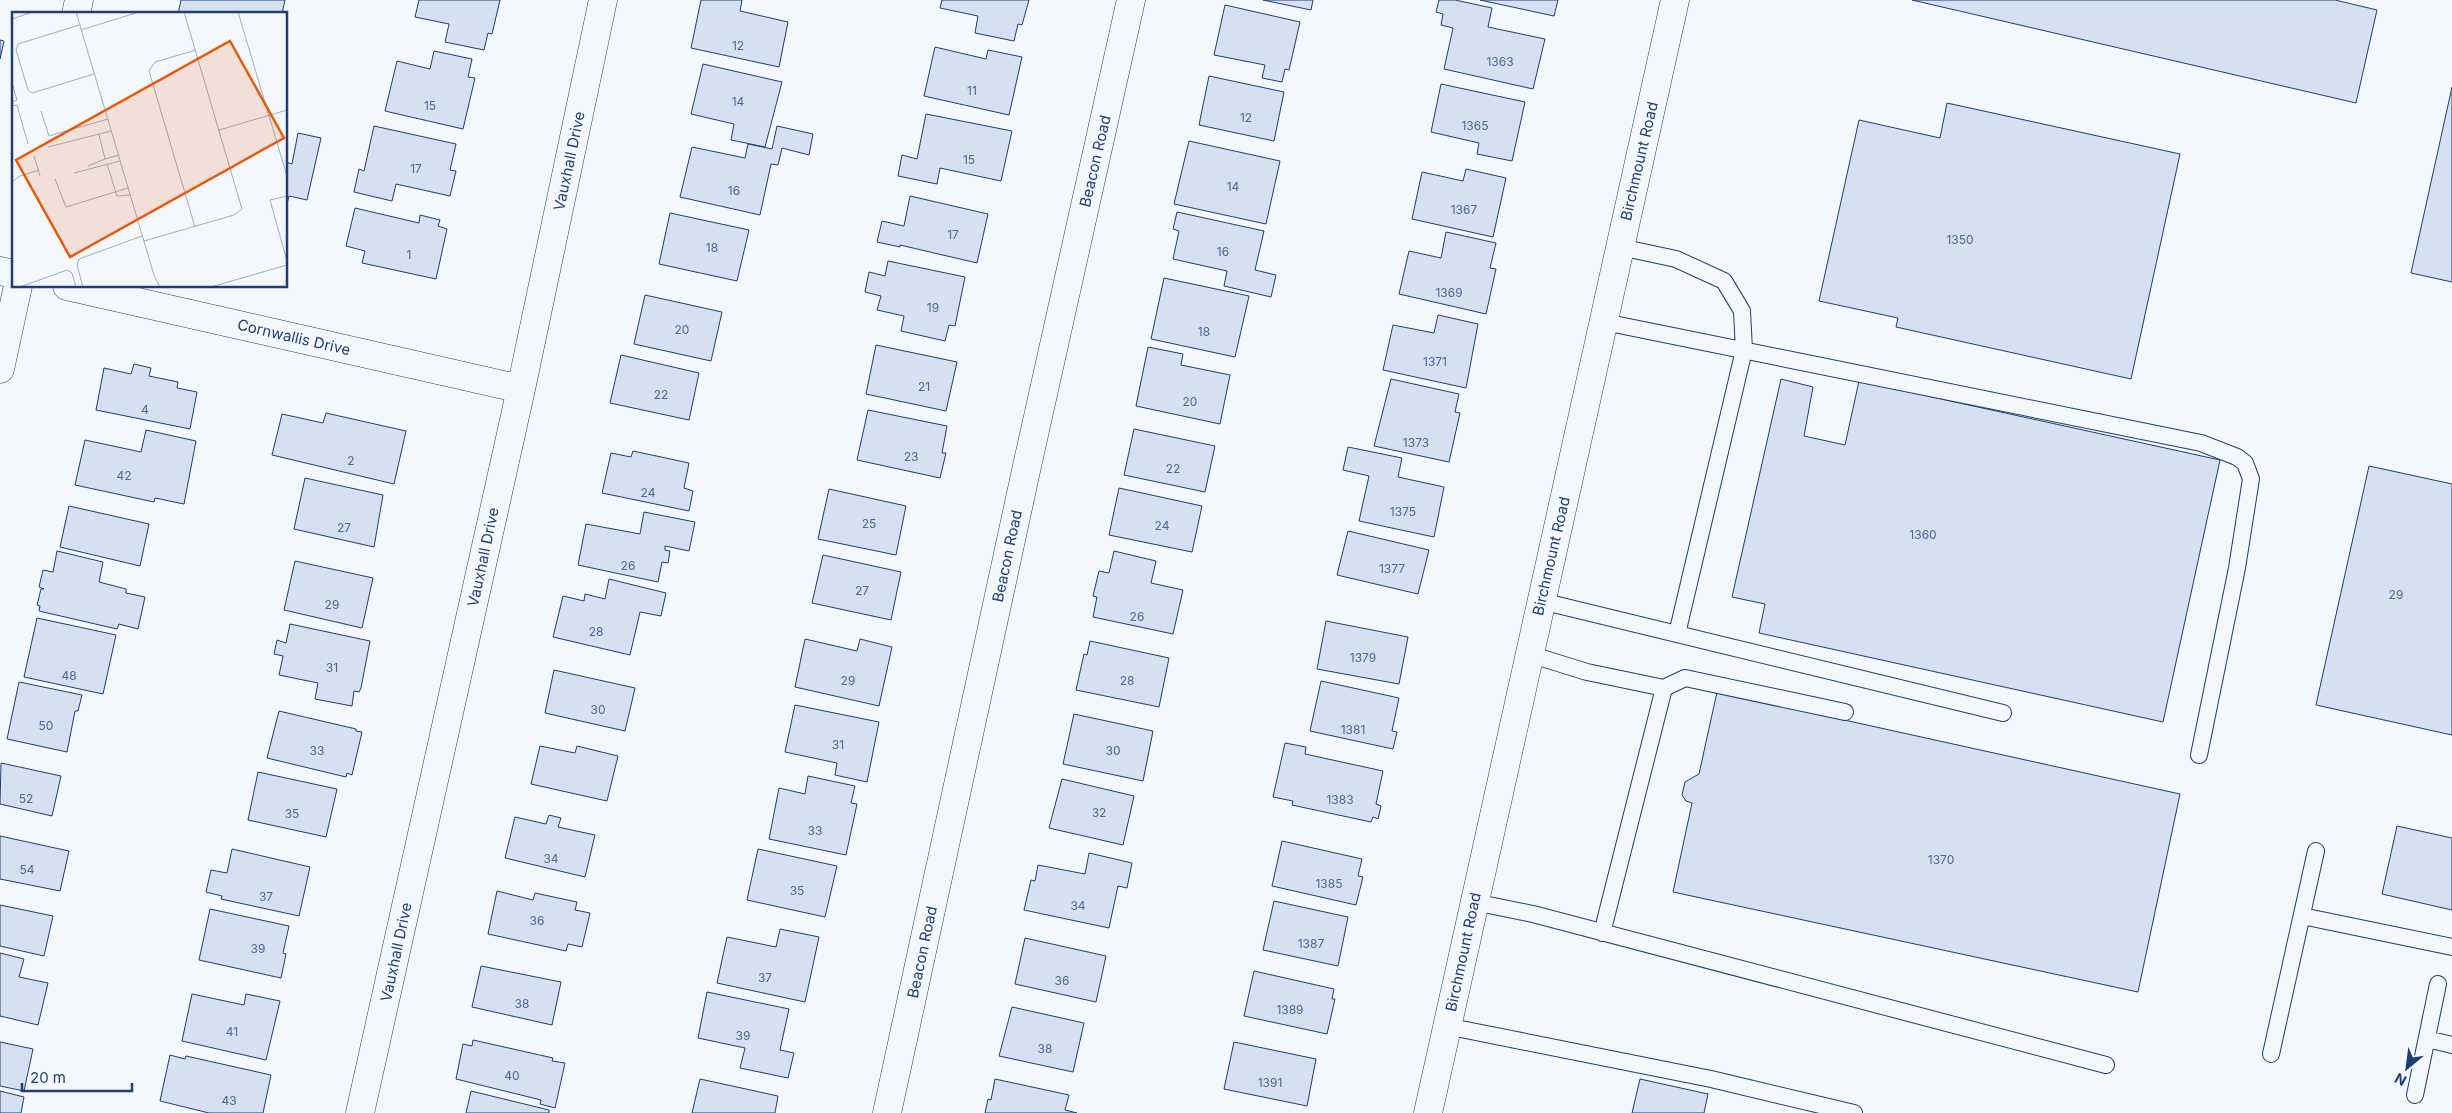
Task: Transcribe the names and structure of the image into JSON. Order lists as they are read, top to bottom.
{
  "streets": {
    "street": [
      "Vauxhall Drive",
      "Beacon Road",
      "Birchmount Road",
      "Cornwallis Drive"
    ]
  },
  "crossings": [
    ["Vauxhall Drive", "Cornwallis Drive"]
  ],
  "house_numbers": [
    "12",
    "1363",
    "11",
    "14",
    "15",
    "12",
    "1365",
    "15",
    "17",
    "14",
    "16",
    "1367",
    "17",
    "1350",
    "18",
    "16",
    "1",
    "1369",
    "19",
    "20",
    "18",
    "1371",
    "21",
    "22",
    "20",
    "4",
    "1373",
    "23",
    "2",
    "22",
    "42",
    "24",
    "1375",
    "25",
    "24",
    "27",
    "1360",
    "26",
    "1377",
    "27",
    "29",
    "29",
    "26",
    "28",
    "1379",
    "31",
    "48",
    "29",
    "28",
    "30",
    "50",
    "1381",
    "31",
    "33",
    "30",
    "52",
    "1383",
    "32",
    "35",
    "33",
    "34",
    "1370",
    "54",
    "1385",
    "35",
    "37",
    "34",
    "36",
    "1387",
    "39",
    "37",
    "36",
    "38",
    "1389",
    "41",
    "39",
    "38",
    "40",
    "1391",
    "43"
  ],
  "scale_bar": "20 m",
  "north": "bottom left"
}
